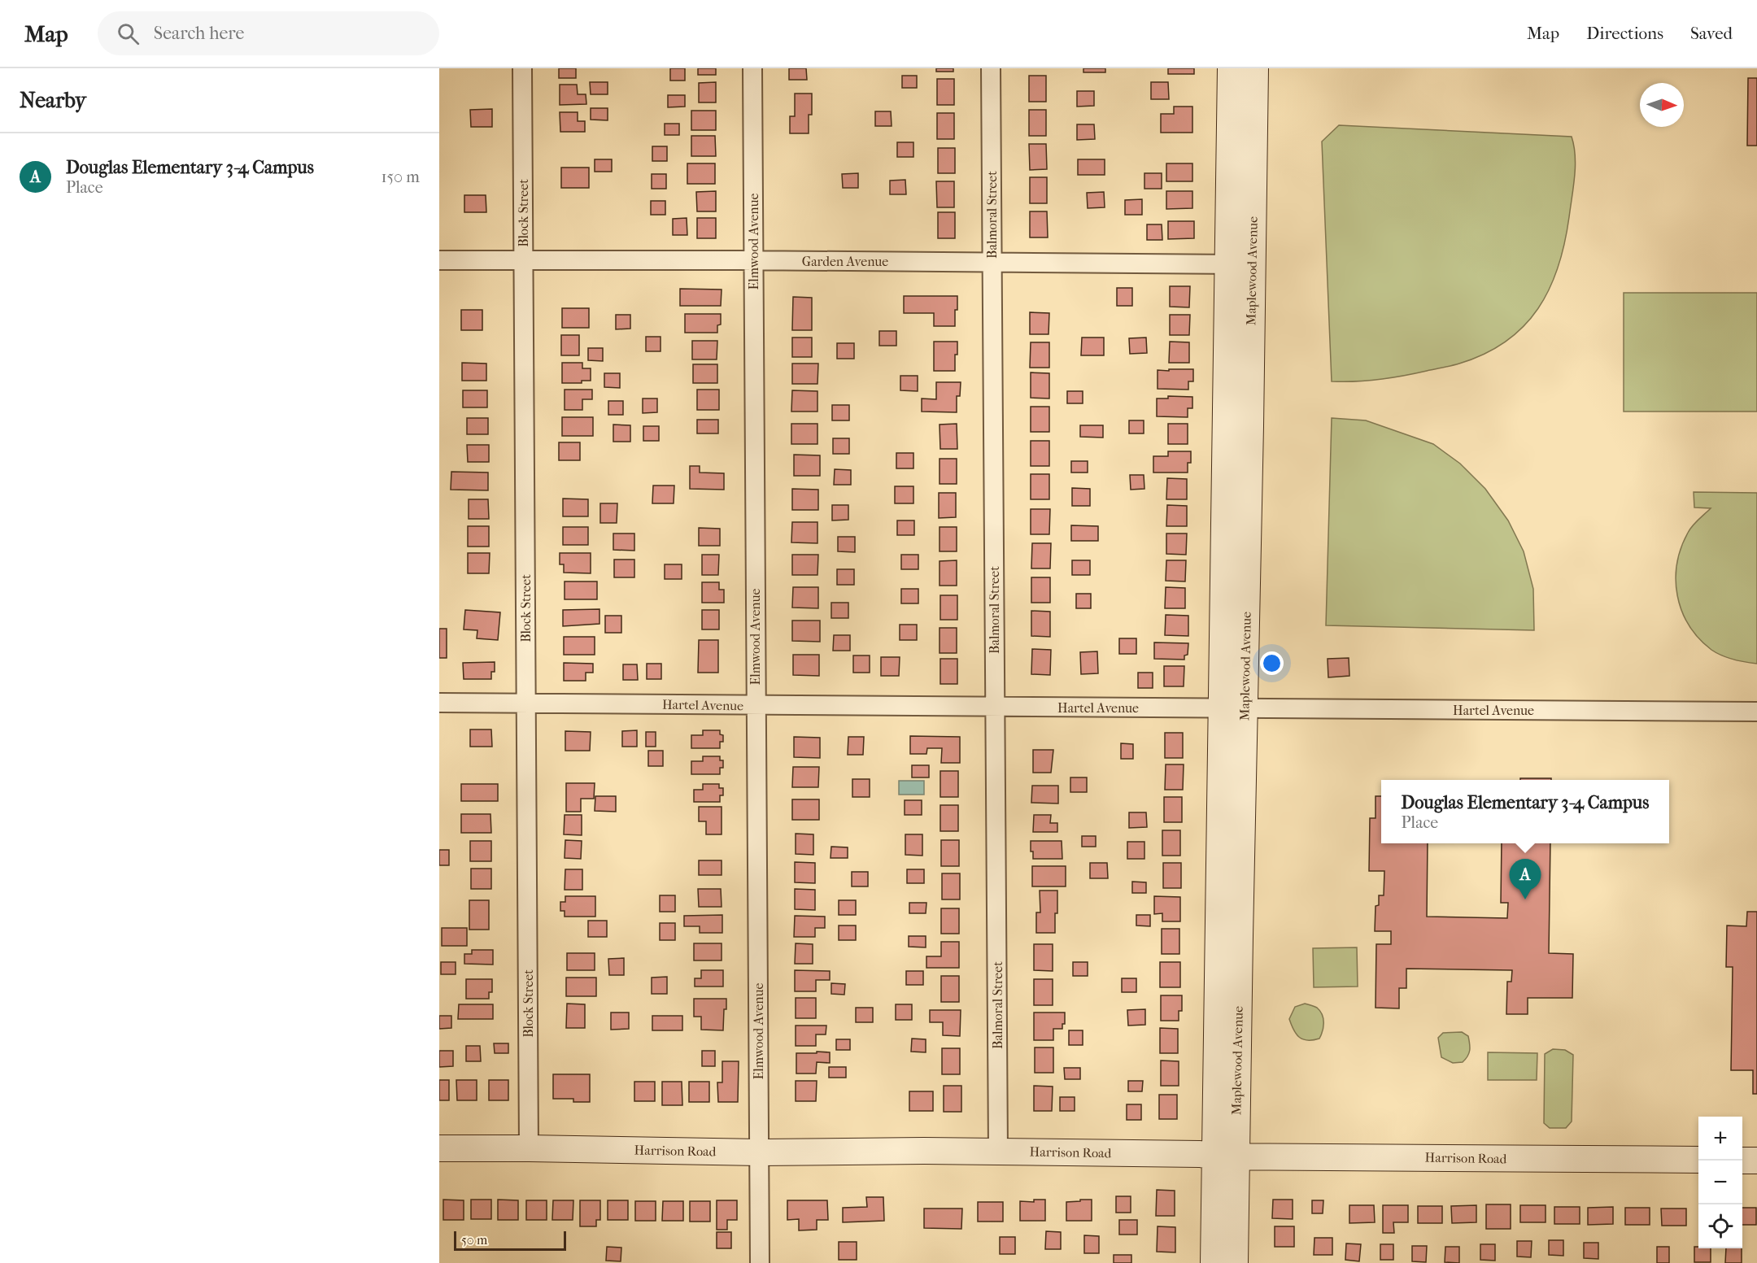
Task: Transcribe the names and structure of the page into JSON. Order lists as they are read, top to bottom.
{
  "streets": {
    "street": [
      "Block Street",
      "Balmoral Street",
      "Elmwood Avenue",
      "Garden Avenue",
      "Maplewood Avenue",
      "Hartel Avenue",
      "Harrison Road"
    ]
  },
  "crossings": [
    ["Block Street", "Garden Avenue"],
    ["Block Street", "Hartel Avenue"],
    ["Block Street", "Harrison Road"],
    ["Balmoral Street", "Garden Avenue"],
    ["Balmoral Street", "Hartel Avenue"],
    ["Balmoral Street", "Harrison Road"],
    ["Elmwood Avenue", "Garden Avenue"],
    ["Elmwood Avenue", "Hartel Avenue"],
    ["Elmwood Avenue", "Harrison Road"],
    ["Garden Avenue", "Maplewood Avenue"],
    ["Maplewood Avenue", "Hartel Avenue"],
    ["Maplewood Avenue", "Harrison Road"]
  ],
  "scale_bar": "50 m",
  "north": "right",
  "page": {
    "header": "Map",
    "search": "Search here",
    "nav": ["Map", "Directions", "Saved"],
    "heading": "Nearby",
    "list": [
      {
        "mark": "A",
        "name": "Douglas Elementary 3-4 Campus",
        "note": "Place",
        "value": "150 m"
      }
    ],
    "popup": ["Douglas Elementary 3-4 Campus", "Place"],
    "pins": "A",
    "map_buttons": ["+", "−"],
    "scale": "50 m"
  }
}
